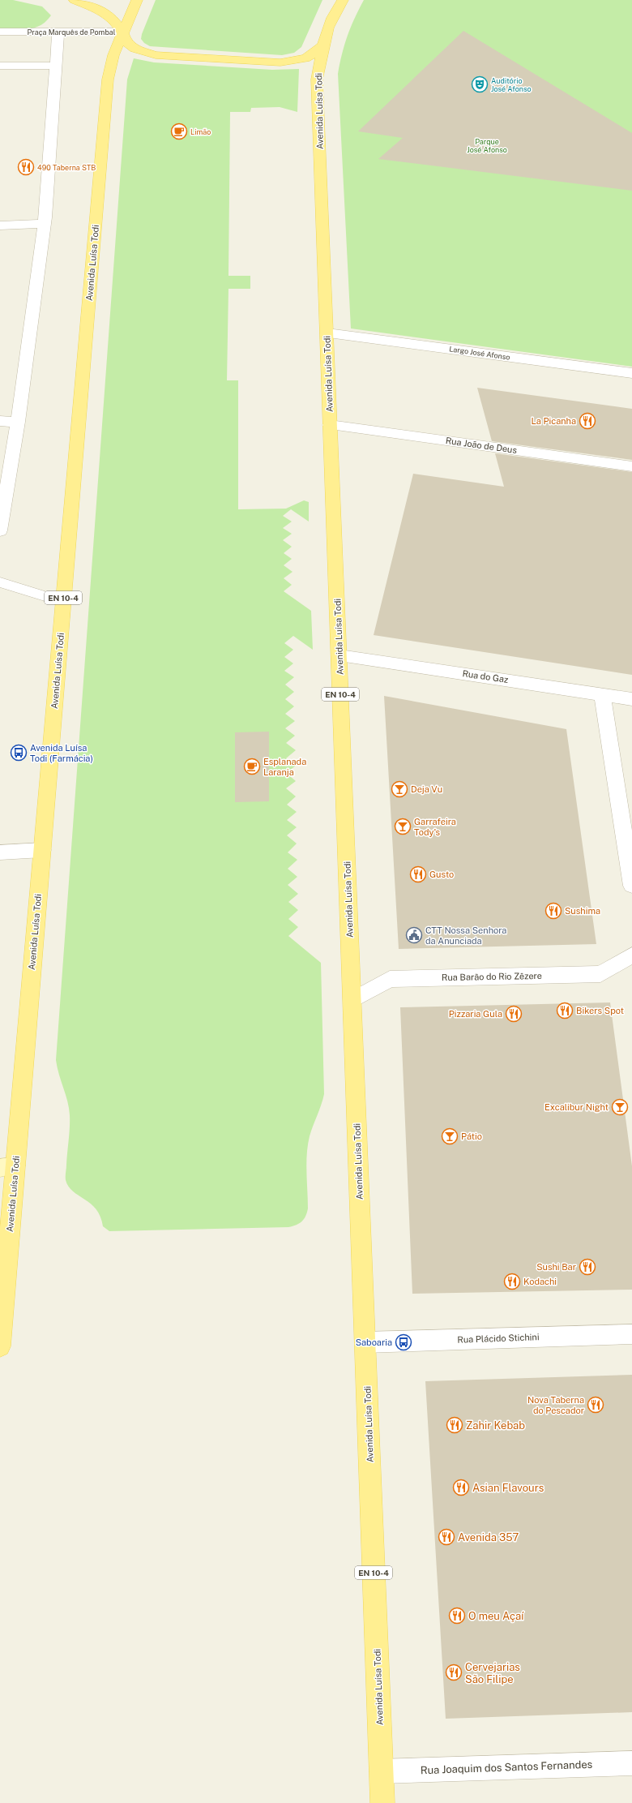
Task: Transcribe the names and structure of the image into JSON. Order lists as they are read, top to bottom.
{
  "streets": {
    "main road": ["Praça Marquês de Pombal", "Avenida Luísa Todi", "EN 10-4"],
    "street": [
      "Largo José Afonso",
      "Rua João de Deus",
      "Rua do Gaz",
      "Rua Barão do Rio Zêzere",
      "Rua Plácido Stichini",
      "Rua Joaquim dos Santos Fernandes"
    ]
  },
  "crossings": [
    ["Praça Marquês de Pombal", "Avenida Luísa Todi"],
    ["Avenida Luísa Todi", "Largo José Afonso"],
    ["Avenida Luísa Todi", "Rua João de Deus"],
    ["Avenida Luísa Todi", "Rua do Gaz"],
    ["Avenida Luísa Todi", "Rua Barão do Rio Zêzere"],
    ["Avenida Luísa Todi", "Rua Plácido Stichini"],
    ["Avenida Luísa Todi", "Rua Joaquim dos Santos Fernandes"]
  ],
  "parks": ["Parque José Afonso"],
  "places": {
    "theatre": ["Auditório José Afonso"],
    "cafe": ["Limão", "Esplanada Laranja"],
    "restaurant": [
      "490 Taberna STB",
      "La Picanha",
      "Gusto",
      "Sushima",
      "Bikers Spot",
      "Pizzaria Gula",
      "Sushi Bar",
      "Kodachi",
      "Nova Taberna do Pescador",
      "Zahir Kebab",
      "Asian Flavours",
      "Avenida 357",
      "O meu Açaí",
      "Cervejarias São Filipe"
    ],
    "bus stop": ["Avenida Luísa Todi (Farmácia)", "Saboaria"],
    "bar": [
      "Deja Vu",
      "Garrafeira Tody's",
      "Excalibur Night",
      "Pátio"
    ],
    "public building": ["CTT Nossa Senhora da Anunciada"]
  }
}
